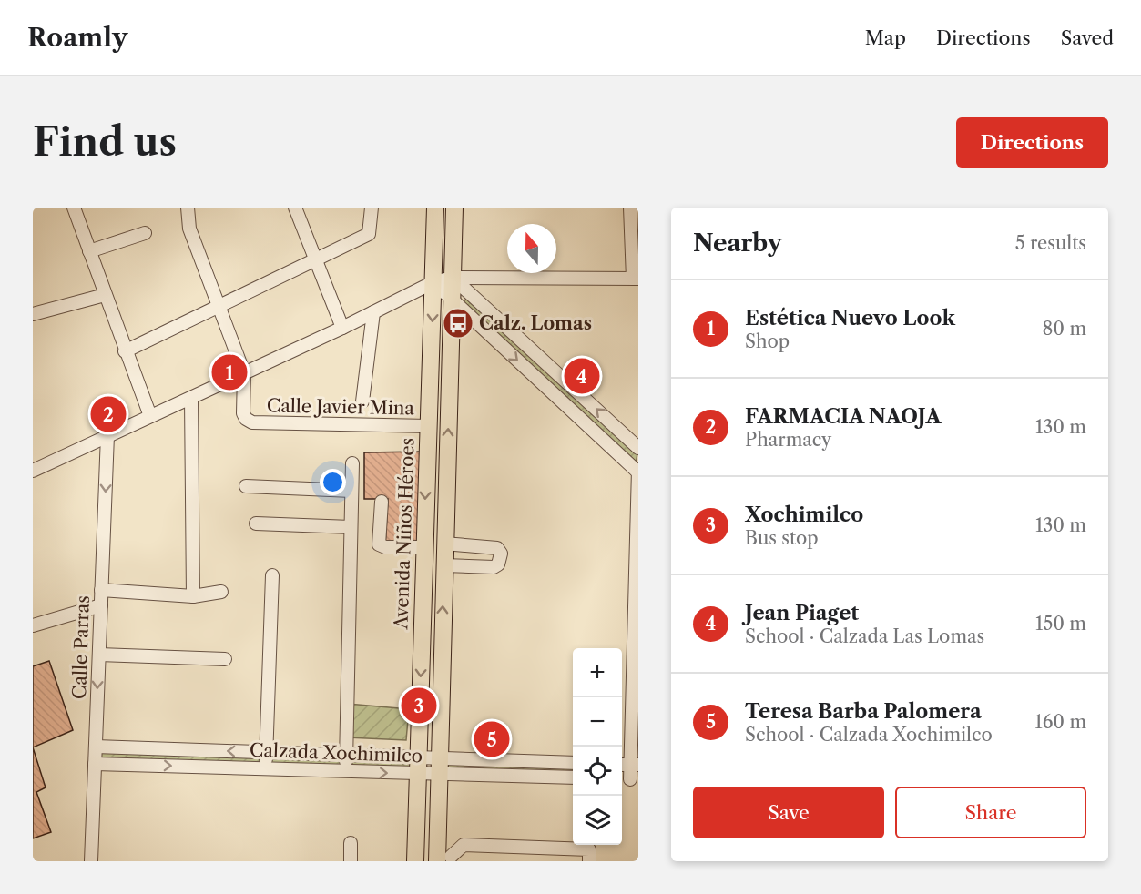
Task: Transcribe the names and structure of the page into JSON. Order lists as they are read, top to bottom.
{
  "streets": {
    "main road": ["Avenida Niños Héroes"],
    "street": ["Calle Javier Mina", "Calle Parras", "Calzada Xochimilco"]
  },
  "crossings": [
    ["Calle Javier Mina", "Avenida Niños Héroes"],
    ["Avenida Niños Héroes", "Calzada Xochimilco"],
    ["Calle Parras", "Calzada Xochimilco"]
  ],
  "places": {
    "bus stop": ["Calz. Lomas"]
  },
  "north": "top",
  "page": {
    "header": "Roamly",
    "nav": ["Map", "Directions", "Saved"],
    "buttons": [
      "Directions",
      ["Save", "Share"]
    ],
    "title": "Find us",
    "heading": ["Nearby", "5 results"],
    "list": [
      {
        "mark": "1",
        "name": "Estética Nuevo Look",
        "note": "Shop",
        "value": "80 m"
      },
      {
        "mark": "2",
        "name": "FARMACIA NAOJA",
        "note": "Pharmacy",
        "value": "130 m"
      },
      {
        "mark": "3",
        "name": "Xochimilco",
        "note": "Bus stop",
        "value": "130 m"
      },
      {
        "mark": "4",
        "name": "Jean Piaget",
        "note": "School · Calzada Las Lomas",
        "value": "150 m"
      },
      {
        "mark": "5",
        "name": "Teresa Barba Palomera",
        "note": "School · Calzada Xochimilco",
        "value": "160 m"
      }
    ],
    "pins": [
      "1",
      "4",
      "2",
      "3",
      "5"
    ],
    "map_buttons": ["+", "−"]
  }
}
